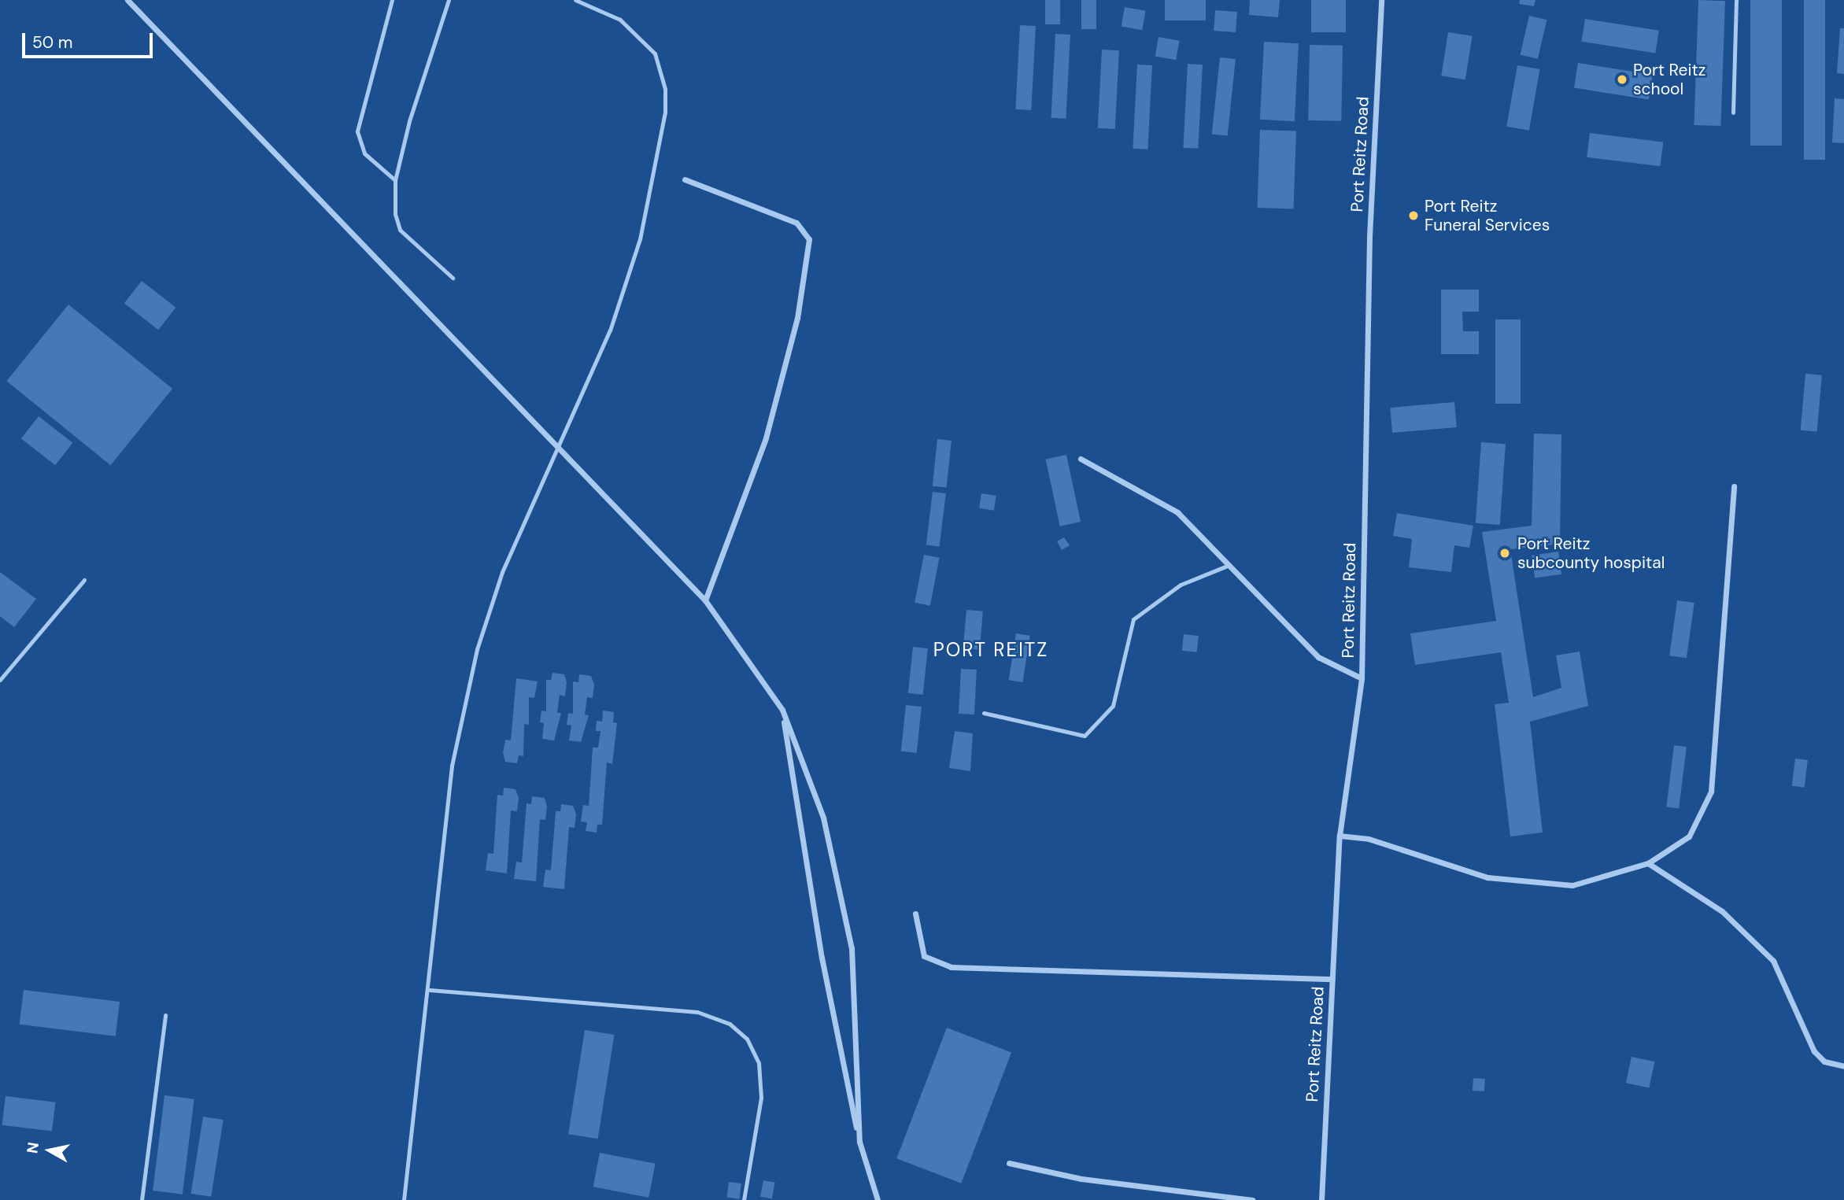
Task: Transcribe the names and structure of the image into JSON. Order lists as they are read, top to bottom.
{
  "streets": {
    "street": ["Port Reitz Road"]
  },
  "districts": ["PORT REITZ"],
  "places": ["Port Reitz school", "Port Reitz Funeral Services", "Port Reitz subcounty hospital"],
  "scale_bar": "50 m",
  "north": "left"
}
